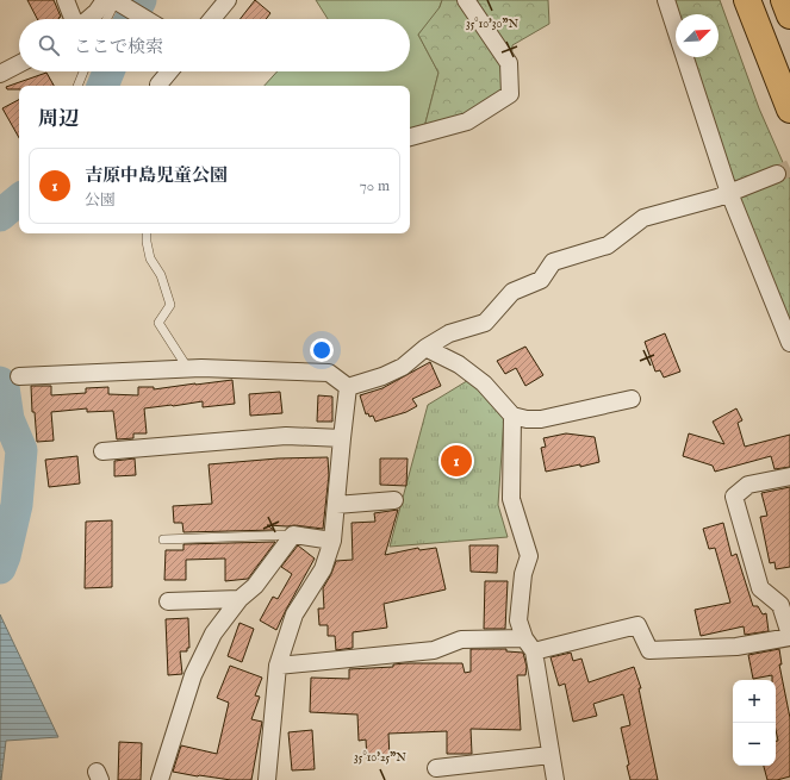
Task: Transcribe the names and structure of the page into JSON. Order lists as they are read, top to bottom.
{
  "north": "top right",
  "page": {
    "search": "ここで検索",
    "heading": "周辺",
    "list": [
      {
        "mark": "1",
        "name": "吉原中島児童公園",
        "note": "公園",
        "value": "70 m"
      }
    ],
    "pins": "1",
    "map_buttons": ["+", "−"]
  },
  "coordinates": ["35°10'30\"N", "35°10'25\"N"]
}
